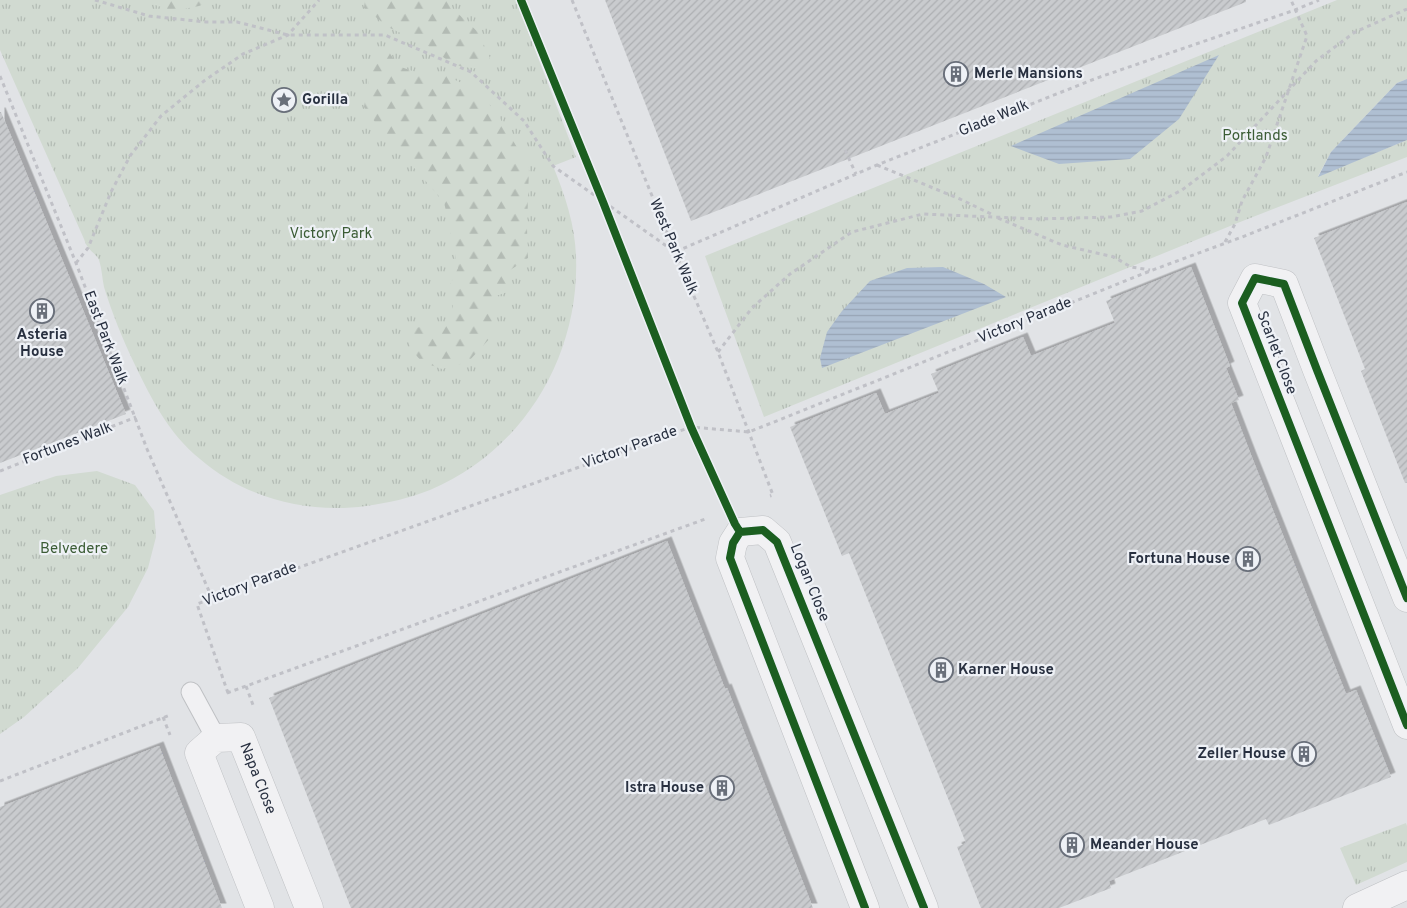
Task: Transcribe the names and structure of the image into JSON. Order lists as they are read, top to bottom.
{
  "streets": {
    "street": ["Scarlet Close", "Logan Close", "Napa Close"],
    "path": [
      "Glade Walk",
      "West Park Walk",
      "Victory Parade",
      "East Park Walk",
      "Fortunes Walk"
    ]
  },
  "crossings": [
    ["Glade Walk", "West Park Walk"],
    ["West Park Walk", "Victory Parade"],
    ["Victory Parade", "East Park Walk"],
    ["East Park Walk", "Fortunes Walk"]
  ],
  "parks": ["Portlands", "Victory Park", "Belvedere"],
  "places": {
    "building": [
      "Merle Mansions",
      "Asteria House",
      "Fortuna House",
      "Karner House",
      "Zeller House",
      "Istra House",
      "Meander House"
    ],
    "place": ["Gorilla"]
  }
}
